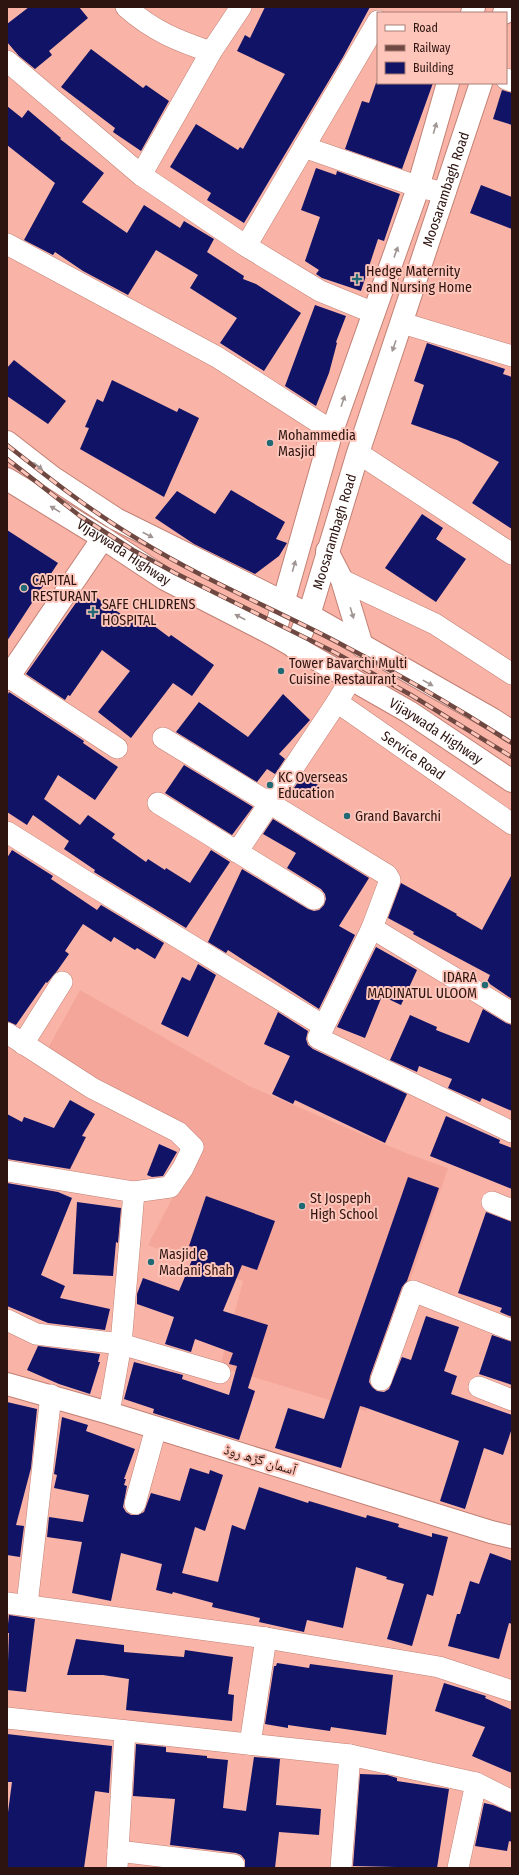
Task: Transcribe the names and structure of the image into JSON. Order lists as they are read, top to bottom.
{
  "streets": {
    "main road": ["Moosarambagh Road", "Vijaywada Highway", "آسمان گڑھ روڈ"],
    "street": ["Service Road"]
  },
  "crossings": [
    ["Moosarambagh Road", "Vijaywada Highway"]
  ],
  "places": {
    "health": ["Hedge Maternity and Nursing Home", "SAFE CHLIDRENS HOSPITAL"],
    "other": [
      "Mohammedia Masjid",
      "CAPITAL RESTURANT",
      "Tower Bavarchi Multi Cuisine Restaurant",
      "KC Overseas Education",
      "Grand Bavarchi",
      "IDARA MADINATUL ULOOM",
      "St Jospeph High School",
      "Masjid e Madani Shah"
    ]
  },
  "legend": ["Road", "Railway", "Building"]
}
